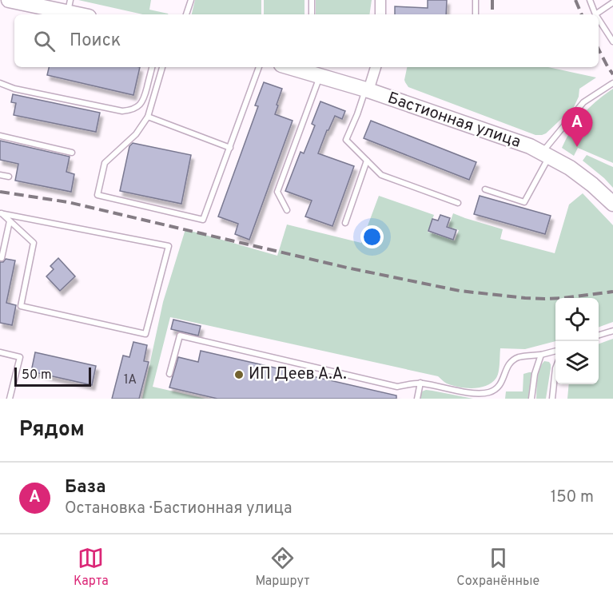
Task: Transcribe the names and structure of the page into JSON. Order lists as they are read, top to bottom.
{
  "streets": {
    "main road": ["Бастионная улица"]
  },
  "places": ["ИП Деев А.А."],
  "house_numbers": ["1А"],
  "scale_bar": "50 m",
  "page": {
    "search": "Поиск",
    "pins": "A",
    "scale": "50 m",
    "heading": "Рядом",
    "list": [
      {
        "mark": "A",
        "name": "База",
        "note": "Остановка · Бастионная улица",
        "value": "150 m"
      }
    ],
    "nav": ["Карта", "Маршрут", "Сохранённые"]
  }
}
